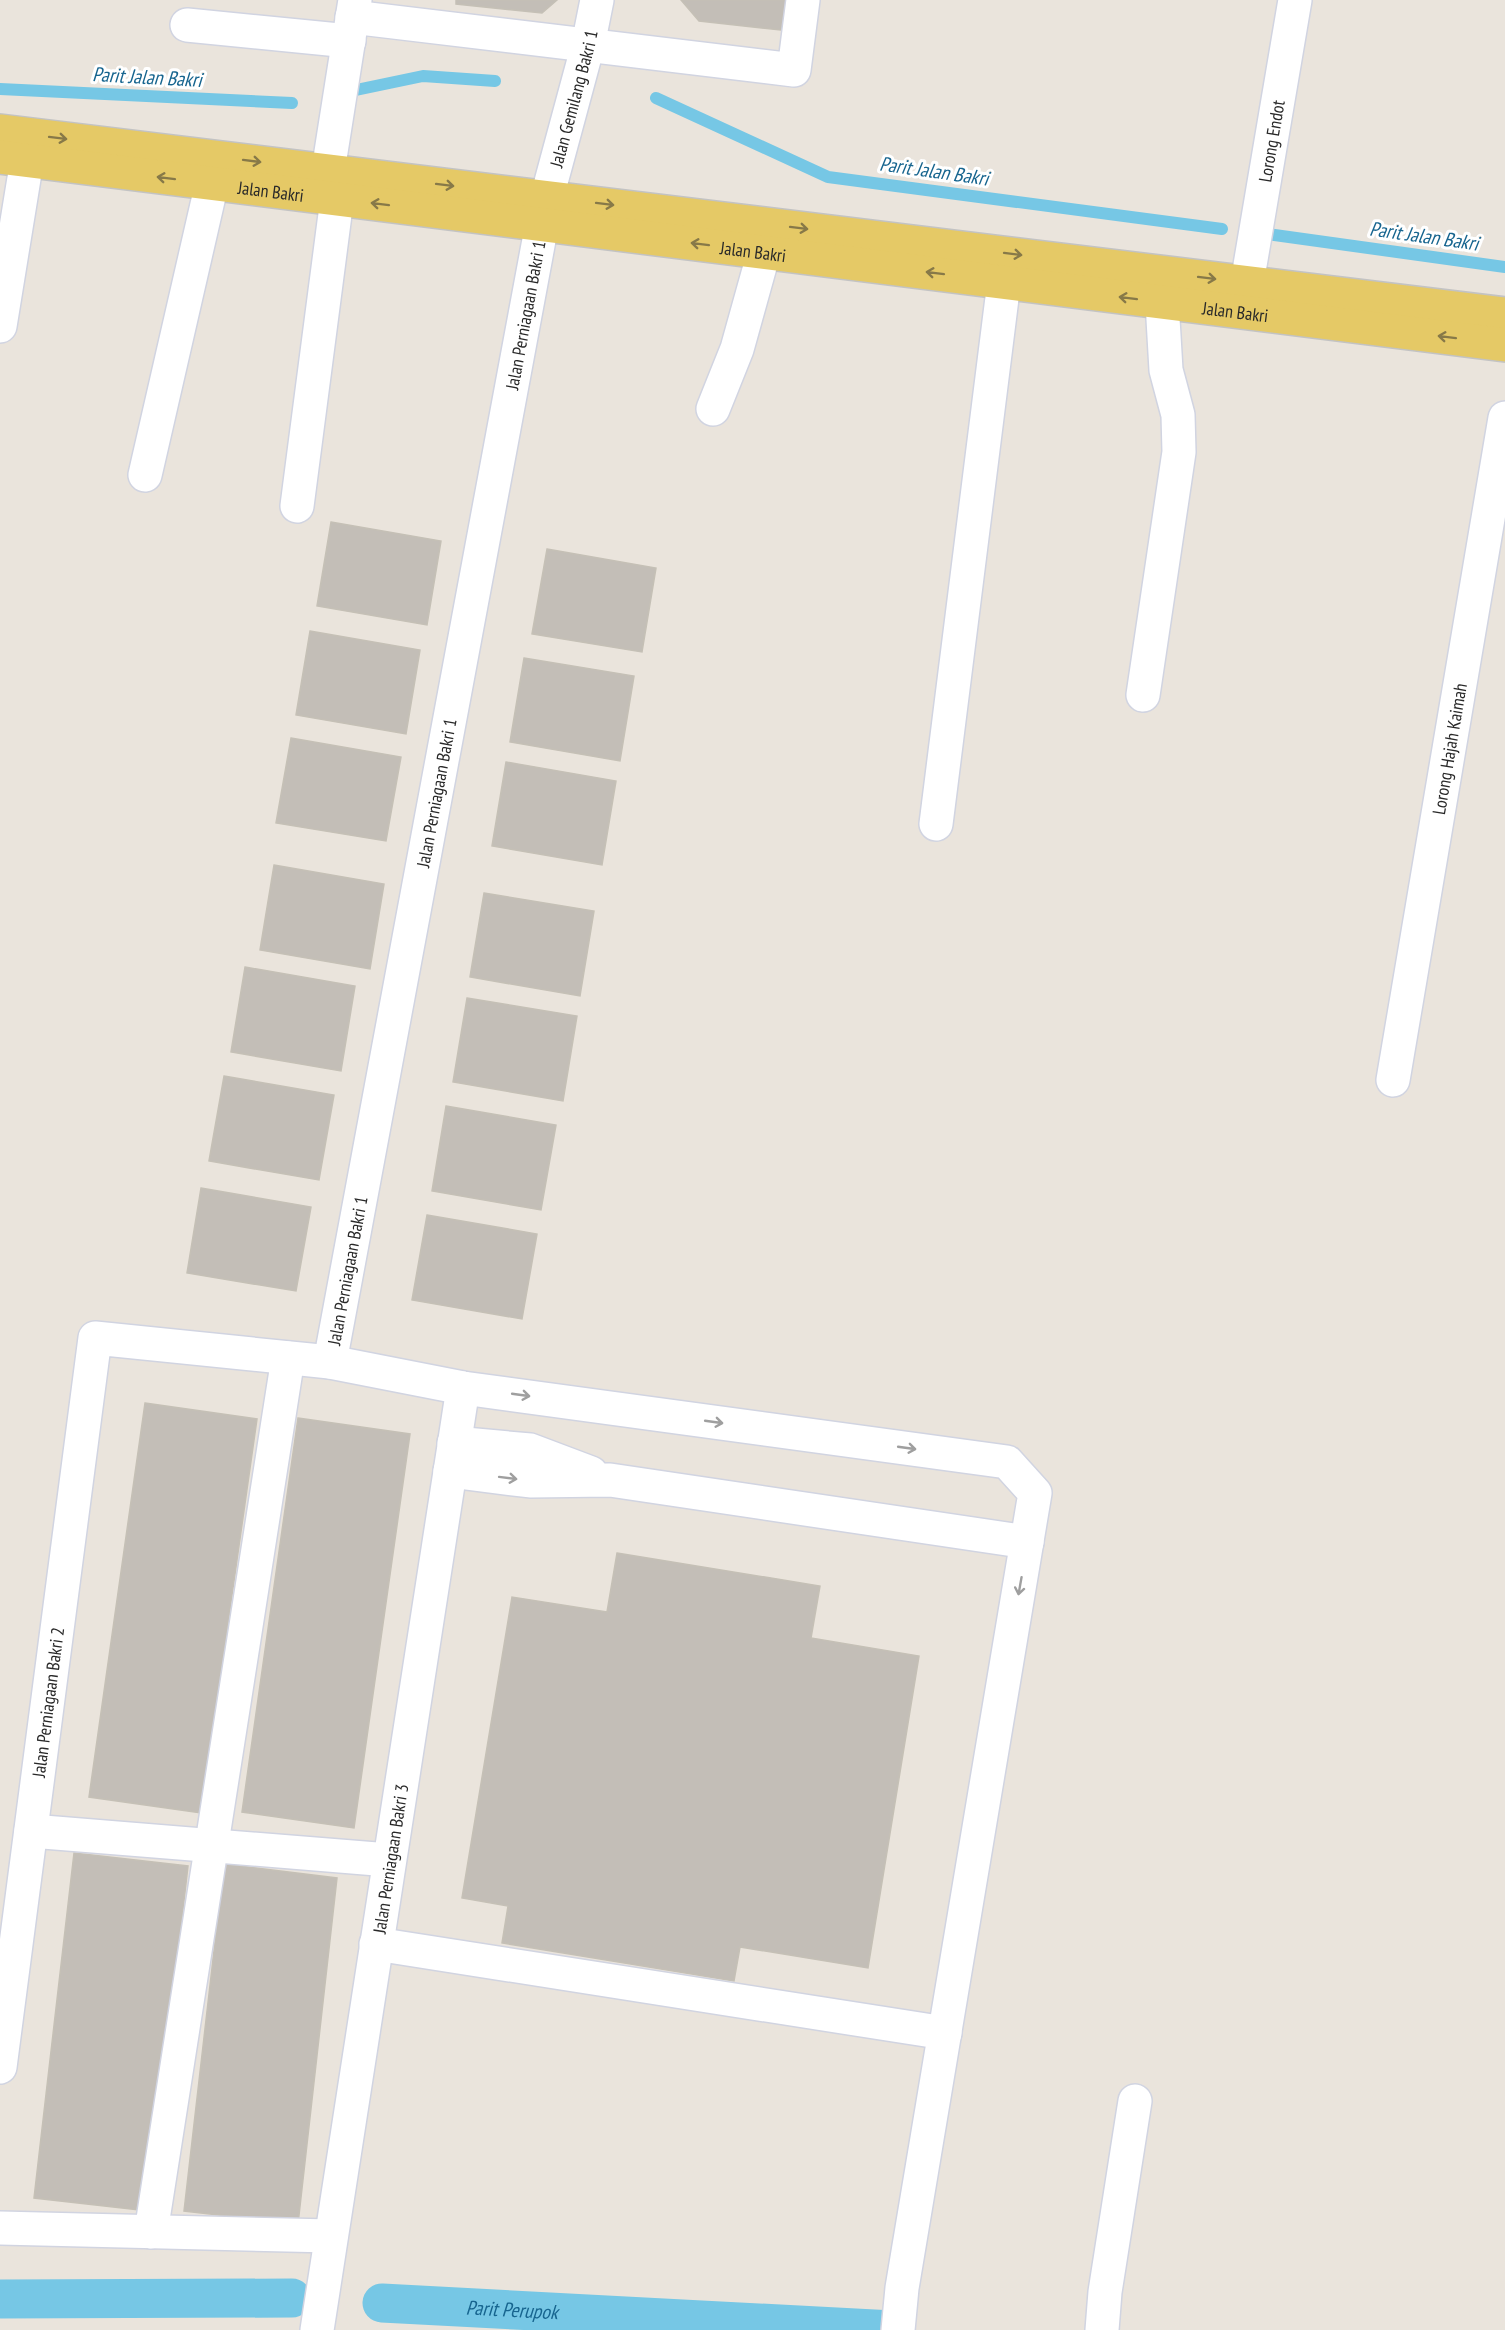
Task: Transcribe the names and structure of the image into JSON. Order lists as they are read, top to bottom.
{
  "streets": {
    "main road": ["Jalan Bakri"],
    "street": [
      "Jalan Gemilang Bakri 1",
      "Lorong Endot",
      "Jalan Perniagaan Bakri 1",
      "Lorong Hajah Kaimah",
      "Jalan Perniagaan Bakri 2",
      "Jalan Perniagaan Bakri 3"
    ]
  },
  "crossings": [
    ["Jalan Gemilang Bakri 1", "Jalan Bakri"],
    ["Jalan Gemilang Bakri 1", "Jalan Perniagaan Bakri 1"],
    ["Lorong Endot", "Jalan Bakri"],
    ["Jalan Bakri", "Jalan Perniagaan Bakri 1"]
  ],
  "water": ["Parit Jalan Bakri", "Parit Perupok"]
}
